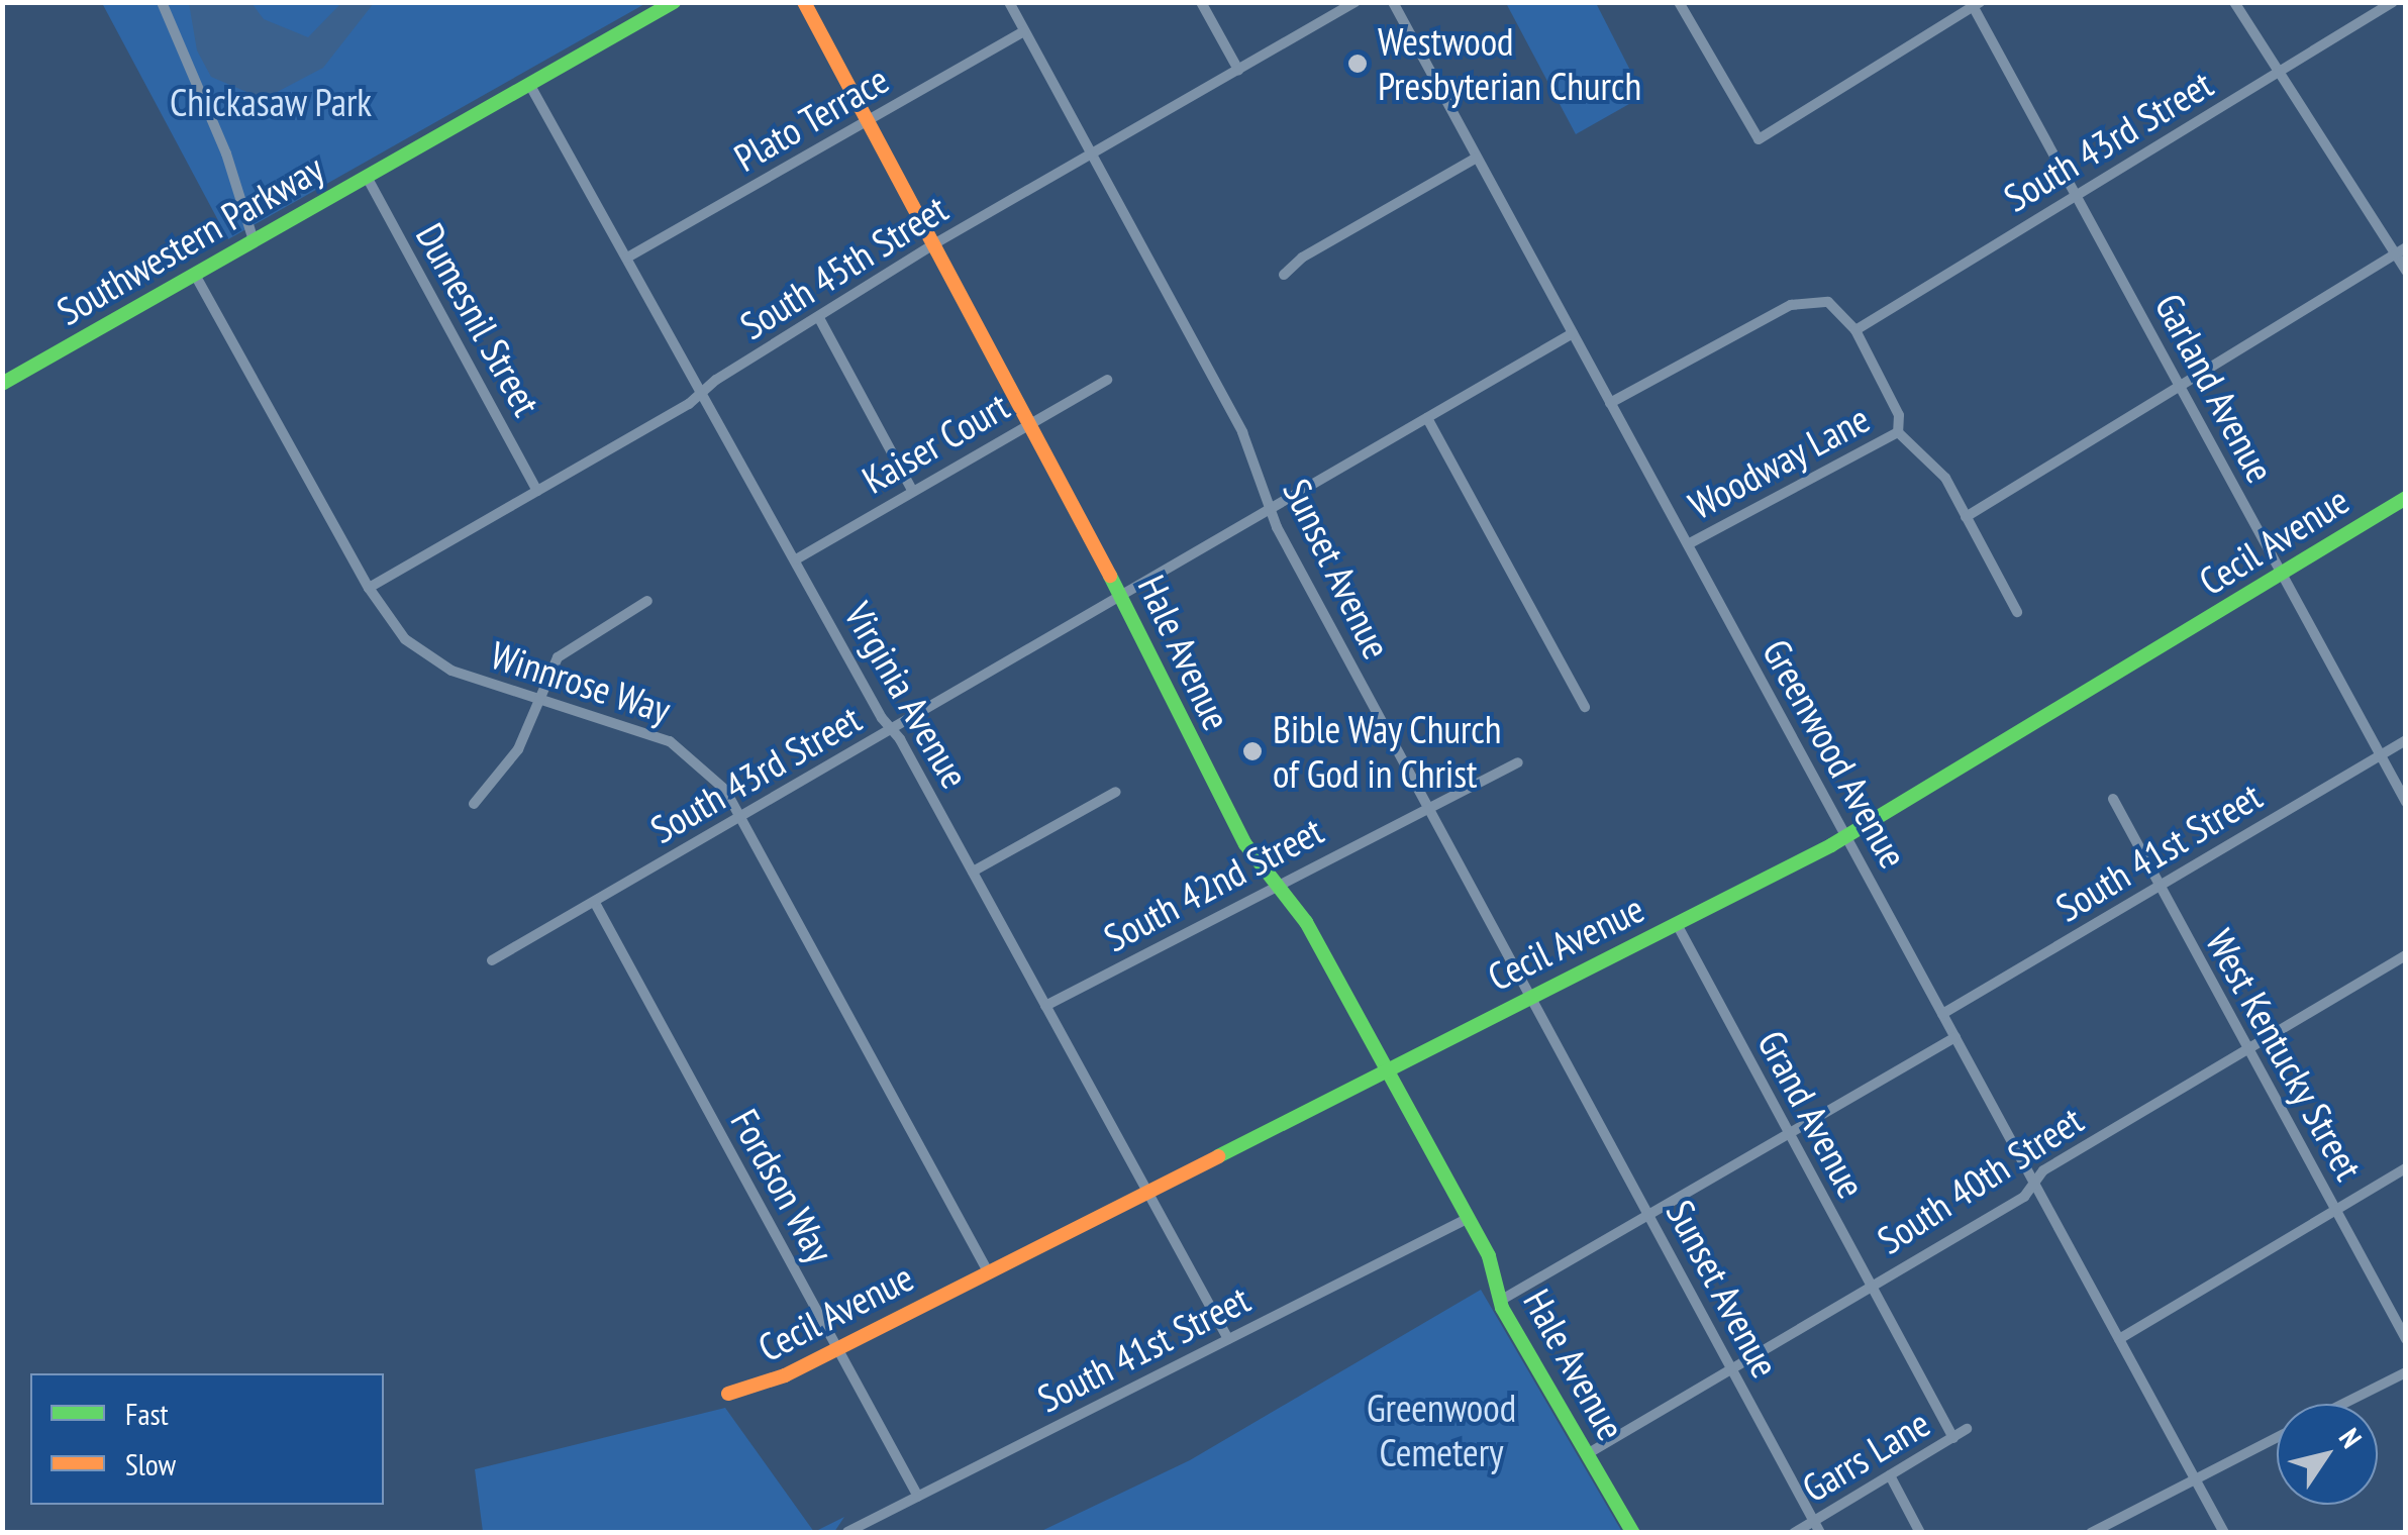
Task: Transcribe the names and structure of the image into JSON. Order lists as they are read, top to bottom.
{
  "streets": {
    "street": [
      "Plato Terrace",
      "South 43rd Street",
      "Southwestern Parkway",
      "South 45th Street",
      "Dumesnil Street",
      "Garland Avenue",
      "Kaiser Court",
      "Woodway Lane",
      "Cecil Avenue",
      "Sunset Avenue",
      "Hale Avenue",
      "Winnrose Way",
      "Virginia Avenue",
      "Greenwood Avenue",
      "South 41st Street",
      "South 42nd Street",
      "West Kentucky Street",
      "Grand Avenue",
      "South 40th Street",
      "Fordson Way",
      "Garrs Lane"
    ]
  },
  "crossings": [
    ["Plato Terrace", "Sunset Avenue"],
    ["Plato Terrace", "Hale Avenue"],
    ["Plato Terrace", "Virginia Avenue"],
    ["South 43rd Street", "Garland Avenue"],
    ["South 43rd Street", "Sunset Avenue"],
    ["South 43rd Street", "Hale Avenue"],
    ["South 43rd Street", "Winnrose Way"],
    ["South 43rd Street", "Virginia Avenue"],
    ["South 43rd Street", "Greenwood Avenue"],
    ["South 43rd Street", "Fordson Way"],
    ["Southwestern Parkway", "Dumesnil Street"],
    ["Southwestern Parkway", "Winnrose Way"],
    ["Southwestern Parkway", "Virginia Avenue"],
    ["South 45th Street", "Dumesnil Street"],
    ["South 45th Street", "Sunset Avenue"],
    ["South 45th Street", "Hale Avenue"],
    ["South 45th Street", "Winnrose Way"],
    ["South 45th Street", "Virginia Avenue"],
    ["Garland Avenue", "Cecil Avenue"],
    ["Garland Avenue", "South 41st Street"],
    ["Kaiser Court", "Hale Avenue"],
    ["Kaiser Court", "Virginia Avenue"],
    ["Woodway Lane", "Greenwood Avenue"],
    ["Cecil Avenue", "Sunset Avenue"],
    ["Cecil Avenue", "Hale Avenue"],
    ["Cecil Avenue", "Winnrose Way"],
    ["Cecil Avenue", "Virginia Avenue"],
    ["Cecil Avenue", "Greenwood Avenue"],
    ["Cecil Avenue", "Grand Avenue"],
    ["Cecil Avenue", "Fordson Way"],
    ["Sunset Avenue", "South 42nd Street"],
    ["Sunset Avenue", "South 40th Street"],
    ["Sunset Avenue", "Garrs Lane"],
    ["Hale Avenue", "South 41st Street"],
    ["Hale Avenue", "South 42nd Street"],
    ["Hale Avenue", "South 40th Street"],
    ["Virginia Avenue", "South 41st Street"],
    ["Virginia Avenue", "South 42nd Street"],
    ["Greenwood Avenue", "South 41st Street"],
    ["Greenwood Avenue", "South 40th Street"],
    ["South 41st Street", "West Kentucky Street"],
    ["South 41st Street", "Fordson Way"],
    ["West Kentucky Street", "South 40th Street"],
    ["Grand Avenue", "South 40th Street"],
    ["Grand Avenue", "Garrs Lane"]
  ],
  "parks": ["Chickasaw Park", "Greenwood Cemetery"],
  "places": ["Westwood Presbyterian Church", "Bible Way Church of God in Christ"],
  "legend": ["Fast", "Slow"],
  "north": "top right"
}
